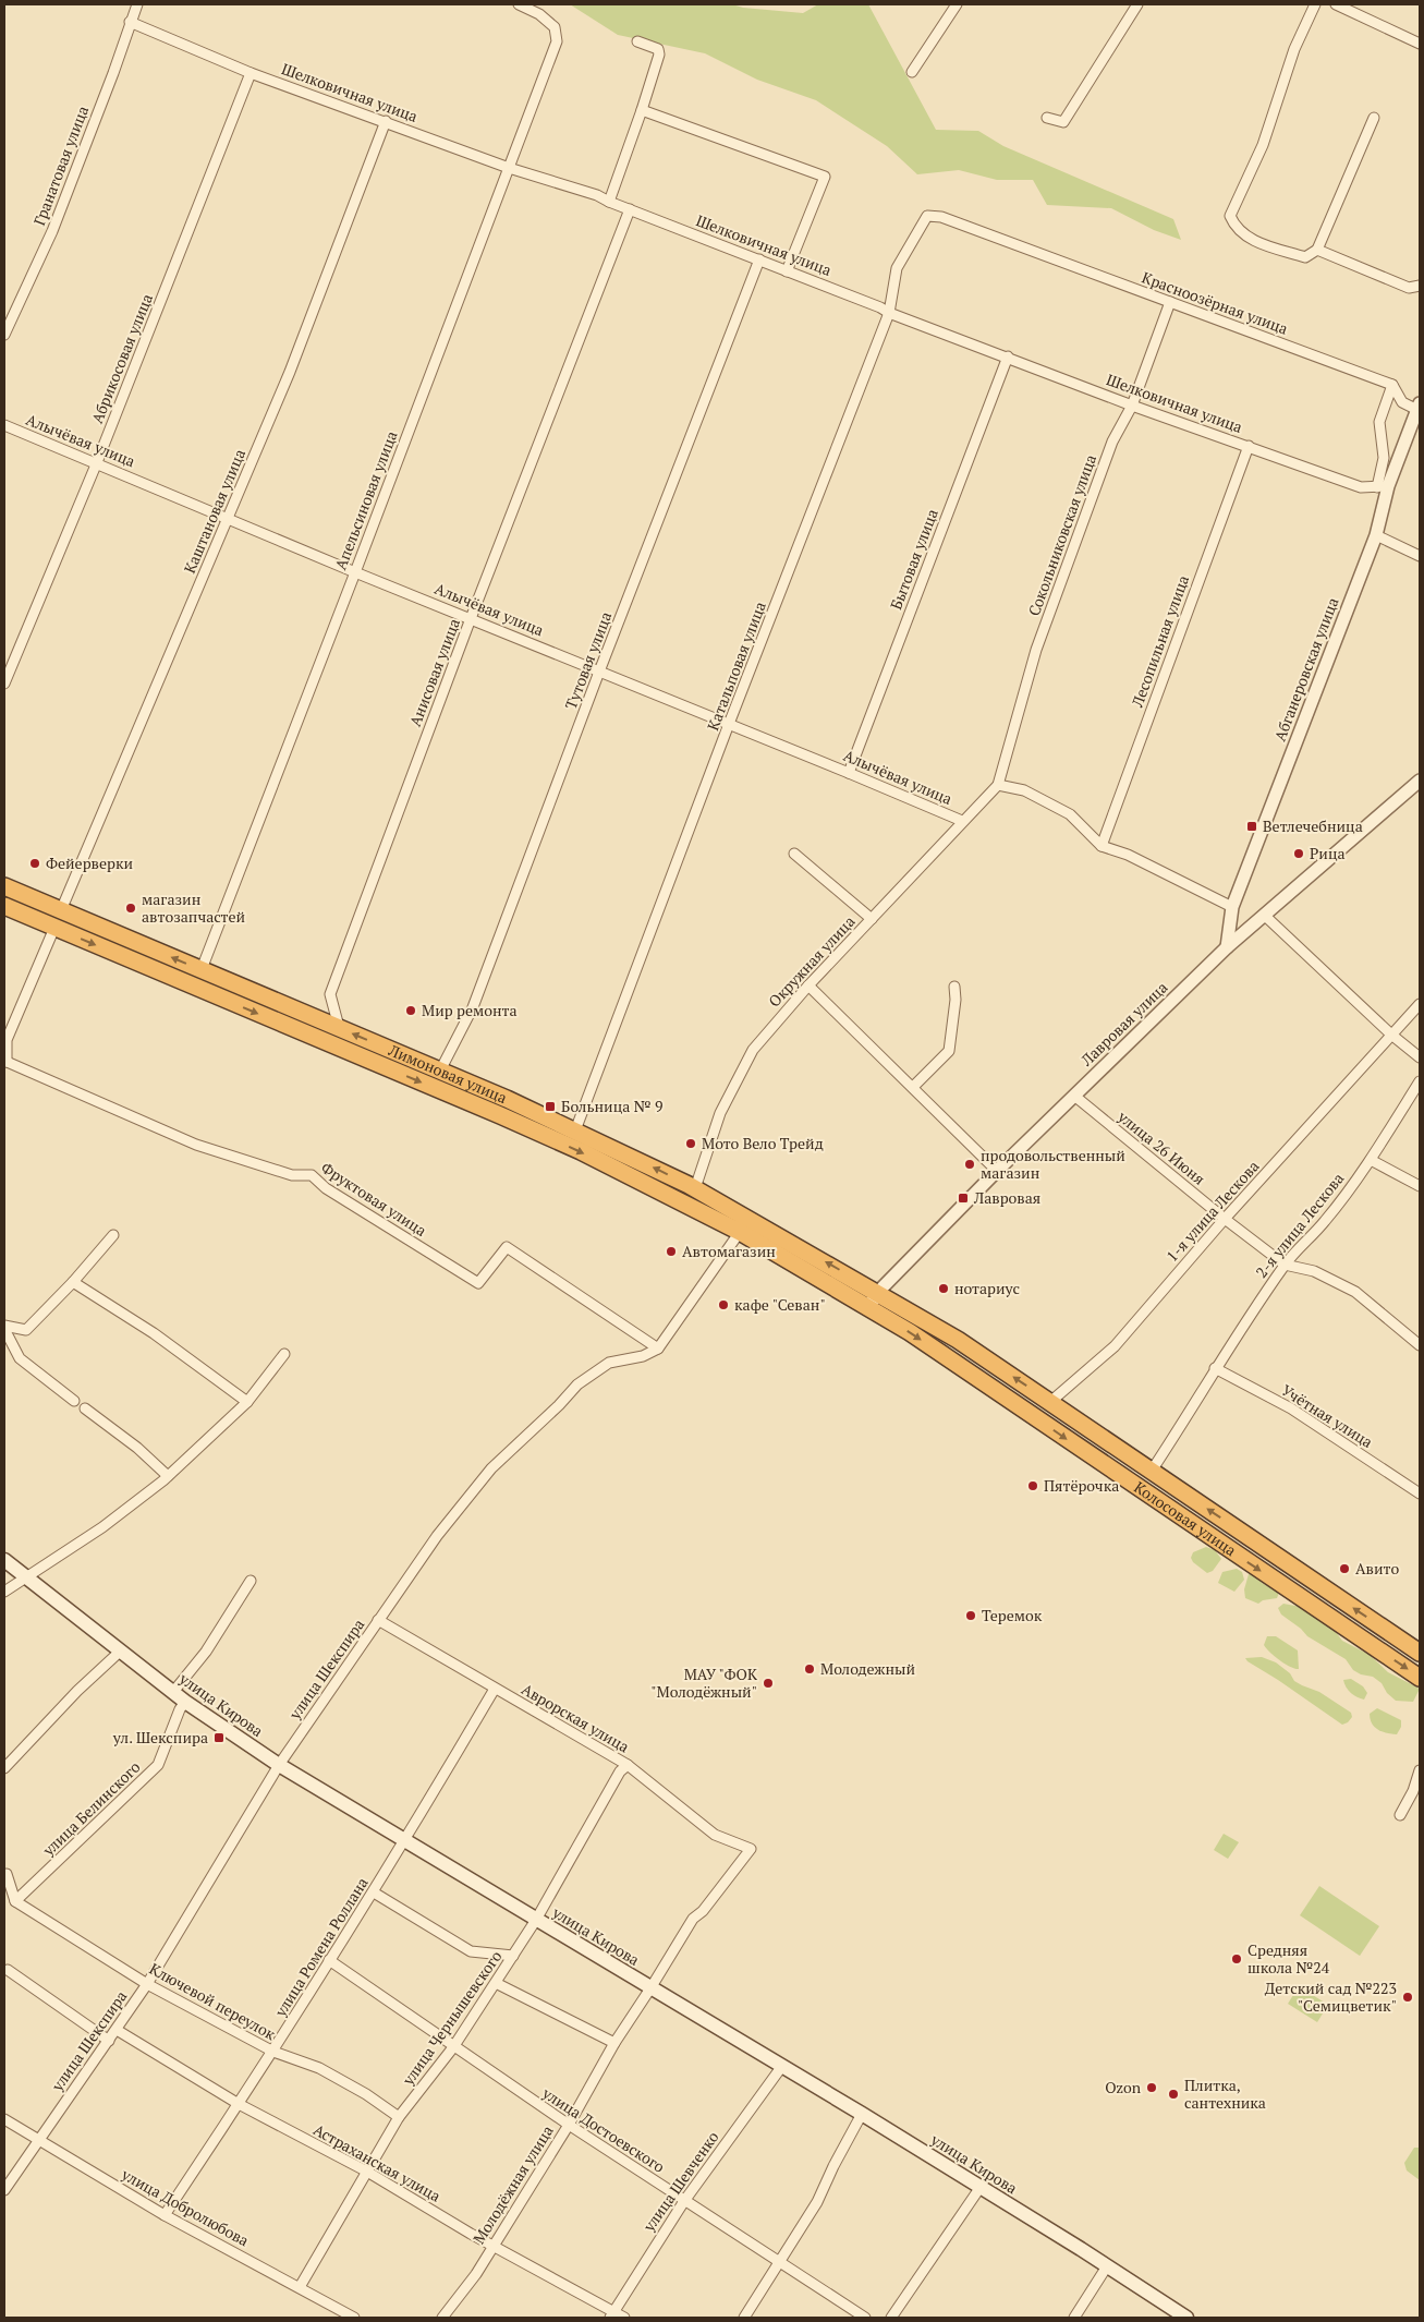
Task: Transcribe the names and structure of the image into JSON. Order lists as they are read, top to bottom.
{
  "streets": {
    "highway": ["Лимоновая улица", "Колосовая улица"],
    "main road": ["улица Кирова"],
    "street": [
      "Шелковичная улица",
      "Гранатовая улица",
      "Красноозёрная улица",
      "Абрикосовая улица",
      "Алычёвая улица",
      "Апельсиновая улица",
      "Каштановая улица",
      "Сокольниковская улица",
      "Бытовая улица",
      "Лесопильная улица",
      "Тутовая улица",
      "Катальповая улица",
      "Абганеровская улица",
      "Анисовая улица",
      "Окружная улица",
      "Лавровая улица",
      "улица 26 Июня",
      "Фруктовая улица",
      "1-я улица Лескова",
      "2-я улица Лескова",
      "Учётная улица",
      "улица Шекспира",
      "Аврорская улица",
      "улица Белинского",
      "улица Ромена Роллана",
      "Ключевой переулок",
      "улица Чернышевского",
      "улица Достоевского",
      "Астраханская улица",
      "улица Шевченко",
      "Молодёжная улица",
      "улица Добролюбова"
    ]
  },
  "crossings": [
    ["Шелковичная улица", "Гранатовая улица"],
    ["Шелковичная улица", "Абрикосовая улица"],
    ["Шелковичная улица", "Апельсиновая улица"],
    ["Шелковичная улица", "Каштановая улица"],
    ["Шелковичная улица", "Сокольниковская улица"],
    ["Шелковичная улица", "Бытовая улица"],
    ["Шелковичная улица", "Лесопильная улица"],
    ["Шелковичная улица", "Тутовая улица"],
    ["Шелковичная улица", "Катальповая улица"],
    ["Шелковичная улица", "Абганеровская улица"],
    ["Шелковичная улица", "Анисовая улица"],
    ["Красноозёрная улица", "Сокольниковская улица"],
    ["Красноозёрная улица", "Катальповая улица"],
    ["Абрикосовая улица", "Алычёвая улица"],
    ["Алычёвая улица", "Апельсиновая улица"],
    ["Алычёвая улица", "Каштановая улица"],
    ["Алычёвая улица", "Бытовая улица"],
    ["Алычёвая улица", "Тутовая улица"],
    ["Алычёвая улица", "Катальповая улица"],
    ["Алычёвая улица", "Анисовая улица"],
    ["Алычёвая улица", "Окружная улица"],
    ["Апельсиновая улица", "Лимоновая улица"],
    ["Каштановая улица", "Лимоновая улица"],
    ["Сокольниковская улица", "Окружная улица"],
    ["Тутовая улица", "Лимоновая улица"],
    ["Катальповая улица", "Лимоновая улица"],
    ["Абганеровская улица", "Лавровая улица"],
    ["Анисовая улица", "Лимоновая улица"],
    ["Окружная улица", "Лимоновая улица"],
    ["Лавровая улица", "Лимоновая улица"],
    ["Лавровая улица", "улица 26 Июня"],
    ["Лавровая улица", "Колосовая улица"],
    ["Лимоновая улица", "Колосовая улица"],
    ["улица 26 Июня", "1-я улица Лескова"],
    ["улица 26 Июня", "2-я улица Лескова"],
    ["Фруктовая улица", "улица Шекспира"],
    ["1-я улица Лескова", "Колосовая улица"],
    ["2-я улица Лескова", "Учётная улица"],
    ["2-я улица Лескова", "Колосовая улица"],
    ["улица Шекспира", "улица Кирова"],
    ["улица Шекспира", "Аврорская улица"],
    ["улица Шекспира", "Ключевой переулок"],
    ["улица Шекспира", "Астраханская улица"],
    ["улица Шекспира", "улица Добролюбова"],
    ["улица Кирова", "улица Белинского"],
    ["улица Кирова", "улица Ромена Роллана"],
    ["улица Кирова", "улица Чернышевского"],
    ["улица Кирова", "улица Шевченко"],
    ["улица Кирова", "Молодёжная улица"],
    ["Аврорская улица", "улица Ромена Роллана"],
    ["Аврорская улица", "улица Чернышевского"],
    ["Аврорская улица", "Молодёжная улица"],
    ["улица Белинского", "Ключевой переулок"],
    ["улица Ромена Роллана", "Ключевой переулок"],
    ["улица Ромена Роллана", "улица Достоевского"],
    ["улица Ромена Роллана", "Астраханская улица"],
    ["улица Ромена Роллана", "улица Добролюбова"],
    ["Ключевой переулок", "улица Чернышевского"],
    ["улица Чернышевского", "улица Достоевского"],
    ["улица Чернышевского", "Астраханская улица"],
    ["улица Чернышевского", "улица Добролюбова"],
    ["улица Достоевского", "улица Шевченко"],
    ["улица Достоевского", "Молодёжная улица"],
    ["Астраханская улица", "улица Шевченко"],
    ["Астраханская улица", "Молодёжная улица"]
  ],
  "places": {
    "transit": [
      "Ветлечебница",
      "Больница № 9",
      "Лавровая",
      "ул. Шекспира"
    ],
    "other": [
      "Рица",
      "Фейерверки",
      "магазин автозапчастей",
      "Мир ремонта",
      "Мото Вело Трейд",
      "продовольственный магазин",
      "Автомагазин",
      "нотариус",
      "кафе \"Севан\"",
      "Пятёрочка",
      "Авито",
      "Теремок",
      "Молодежный",
      "МАУ \"ФОК \"Молодёжный\"",
      "Средняя школа №24",
      "Детский сад №223 \"Семицветик\"",
      "Ozon",
      "Плитка, сантехника"
    ]
  }
}
